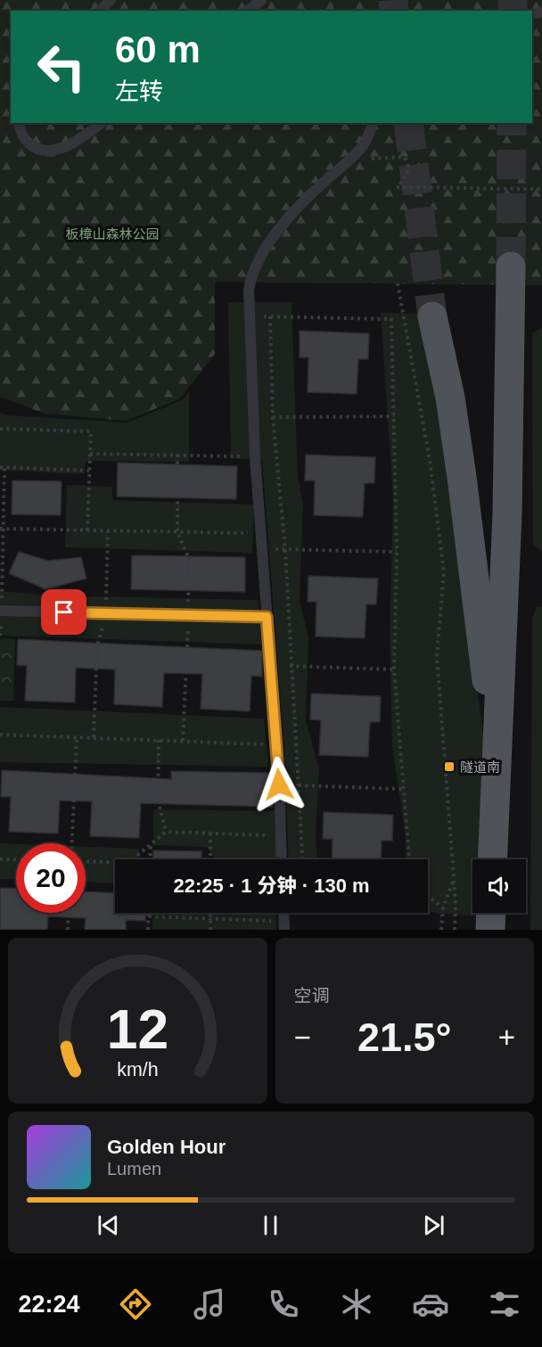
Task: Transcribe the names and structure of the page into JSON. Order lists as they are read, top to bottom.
{
  "parks": ["板樟山森林公园"],
  "places": {
    "transit": ["隧道南"]
  },
  "page": {
    "turn": ["60 m", "左转"],
    "limit": "20",
    "trip": "22:25 · 1 分钟 · 130 m",
    "tile": "空调",
    "heat": ["−", "21.5°", "+"],
    "song": ["Golden Hour", "Lumen"],
    "tabs": "22:24",
    "gauge": ["12", "km/h"]
  }
}
